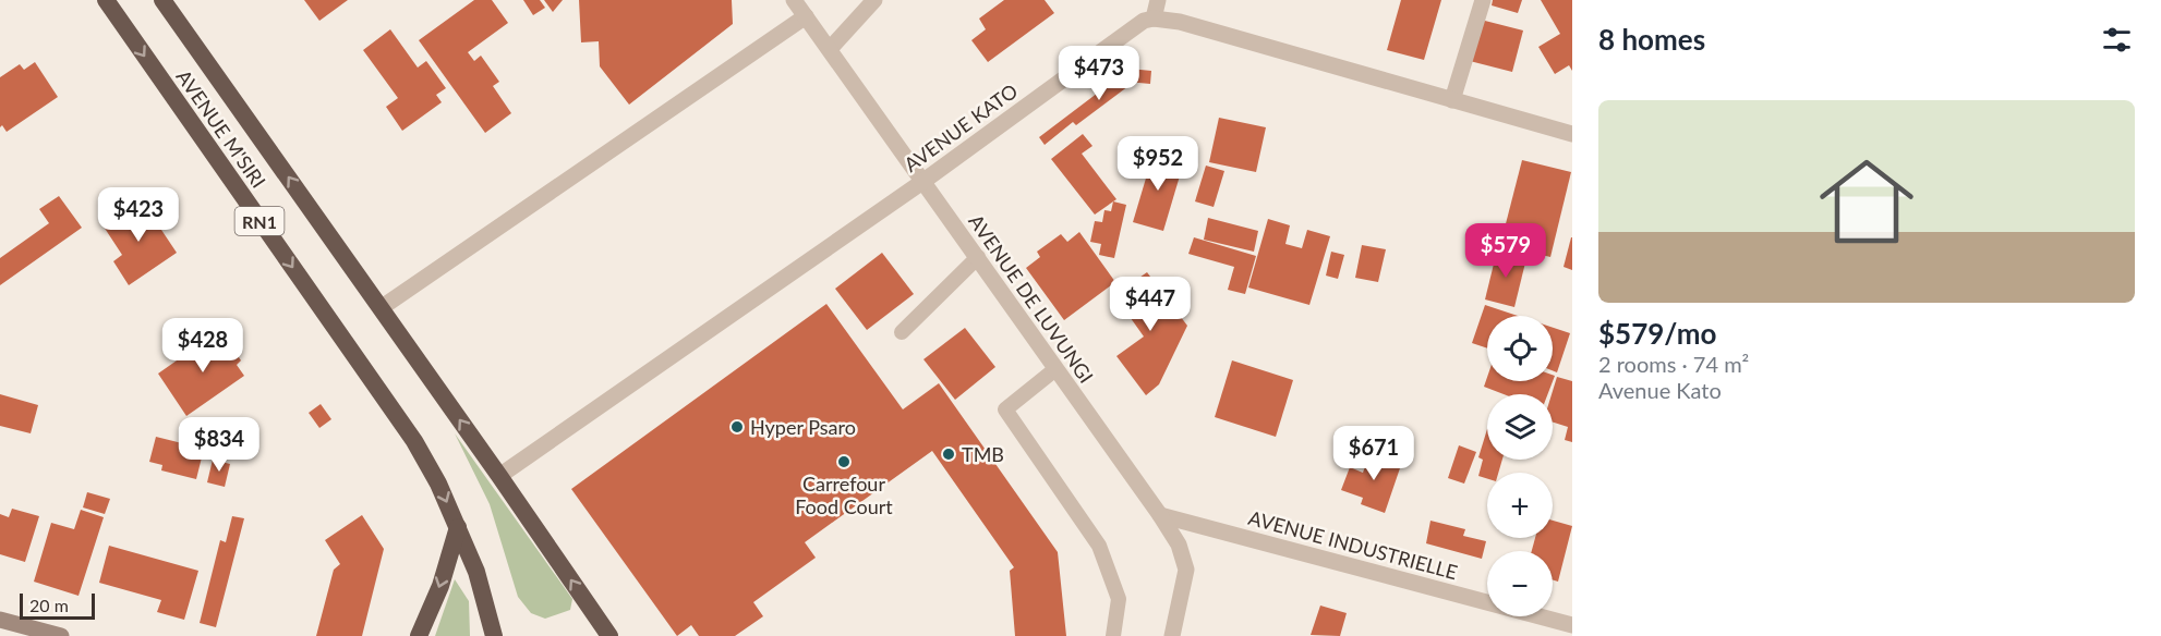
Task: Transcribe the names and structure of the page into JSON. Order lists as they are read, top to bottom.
{
  "streets": {
    "highway": ["AVENUE M'SIRI", "RN1"],
    "street": ["AVENUE KATO", "AVENUE DE LUVUNGI", "AVENUE INDUSTRIELLE"]
  },
  "crossings": [
    ["AVENUE KATO", "RN1"],
    ["AVENUE KATO", "AVENUE DE LUVUNGI"],
    ["AVENUE M'SIRI", "RN1"],
    ["AVENUE DE LUVUNGI", "AVENUE INDUSTRIELLE"]
  ],
  "places": ["Hyper Psaro", "TMB", "Carrefour Food Court"],
  "scale_bar": "20 m",
  "page": {
    "heading": "8 homes",
    "price": [
      "$473",
      "$952",
      "$423",
      "$579",
      "$447",
      "$428",
      "$834",
      "$671"
    ],
    "list": [
      {
        "name": "$579/mo",
        "note": "2 rooms · 74 m² · Avenue Kato"
      }
    ],
    "map_buttons": ["+", "−"],
    "scale": "20 m"
  }
}
